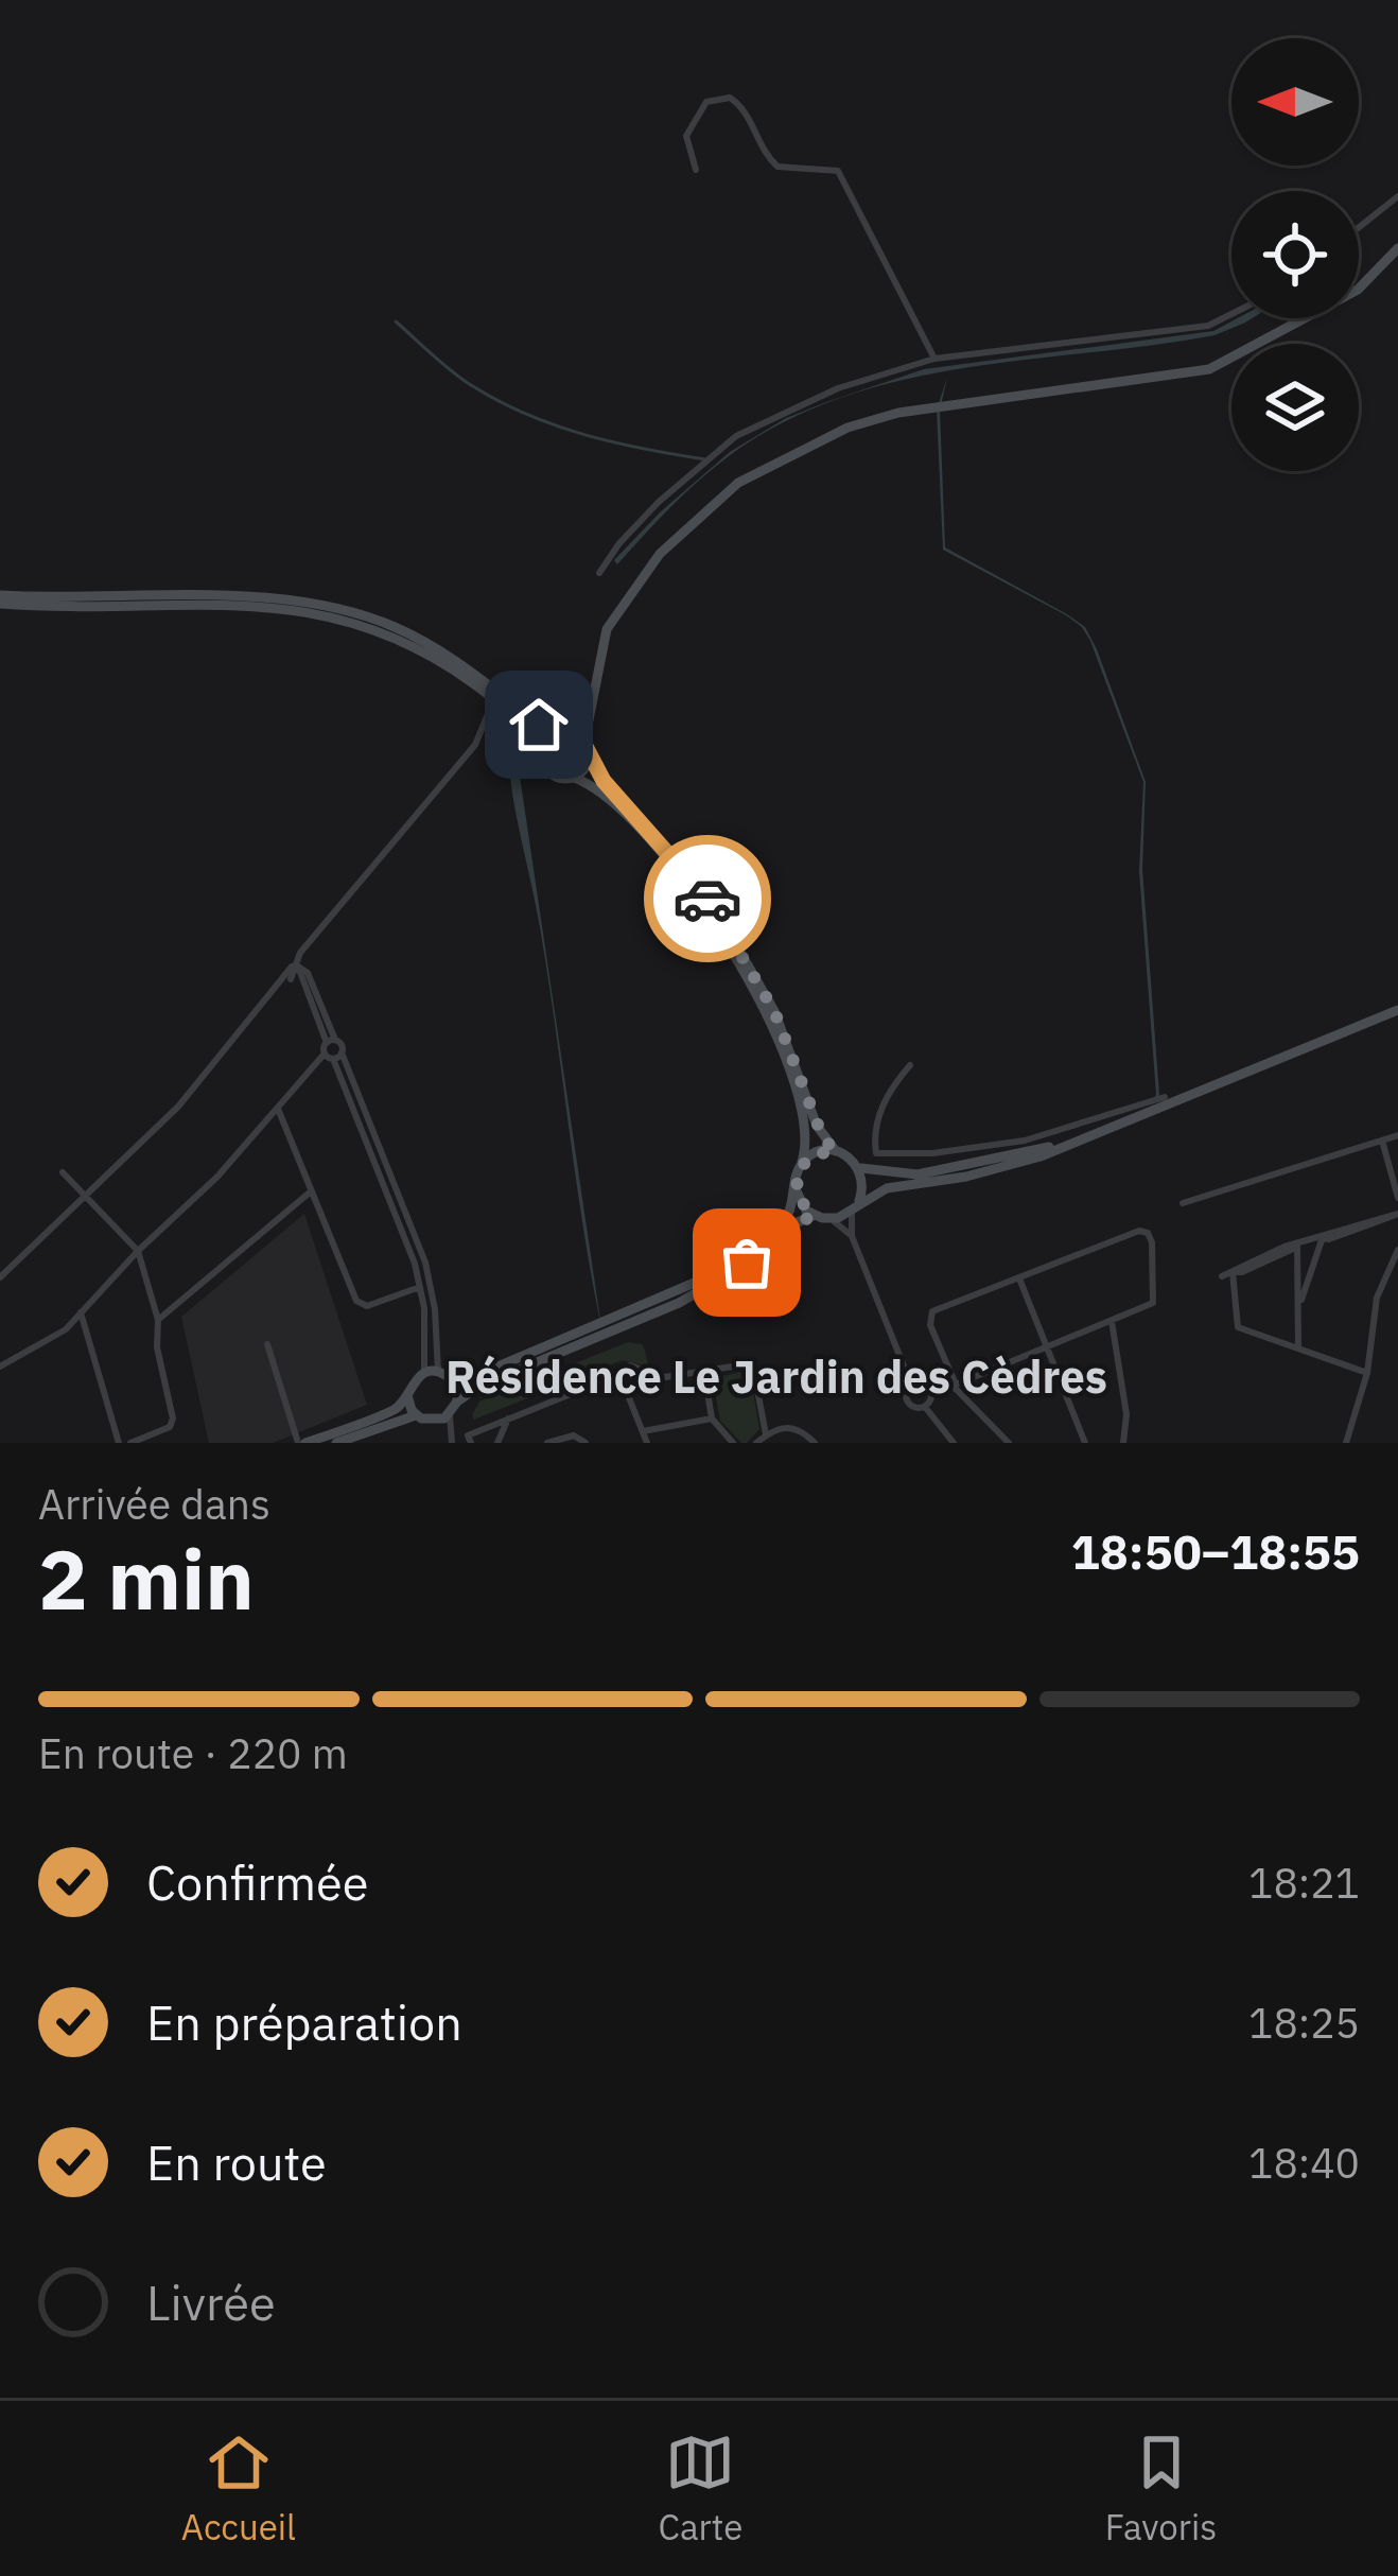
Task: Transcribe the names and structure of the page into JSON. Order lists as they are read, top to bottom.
{
  "districts": ["Résidence Le Jardin des Cèdres"],
  "north": "left",
  "page": {
    "heading": ["2 min", "Arrivée dans", "18:50–18:55"],
    "bar": "En route · 220 m",
    "list": [
      ["Confirmée", "18:21"],
      ["En préparation", "18:25"],
      ["En route", "18:40"],
      "Livrée"
    ],
    "tabs": ["Accueil", "Carte", "Favoris"]
  }
}
